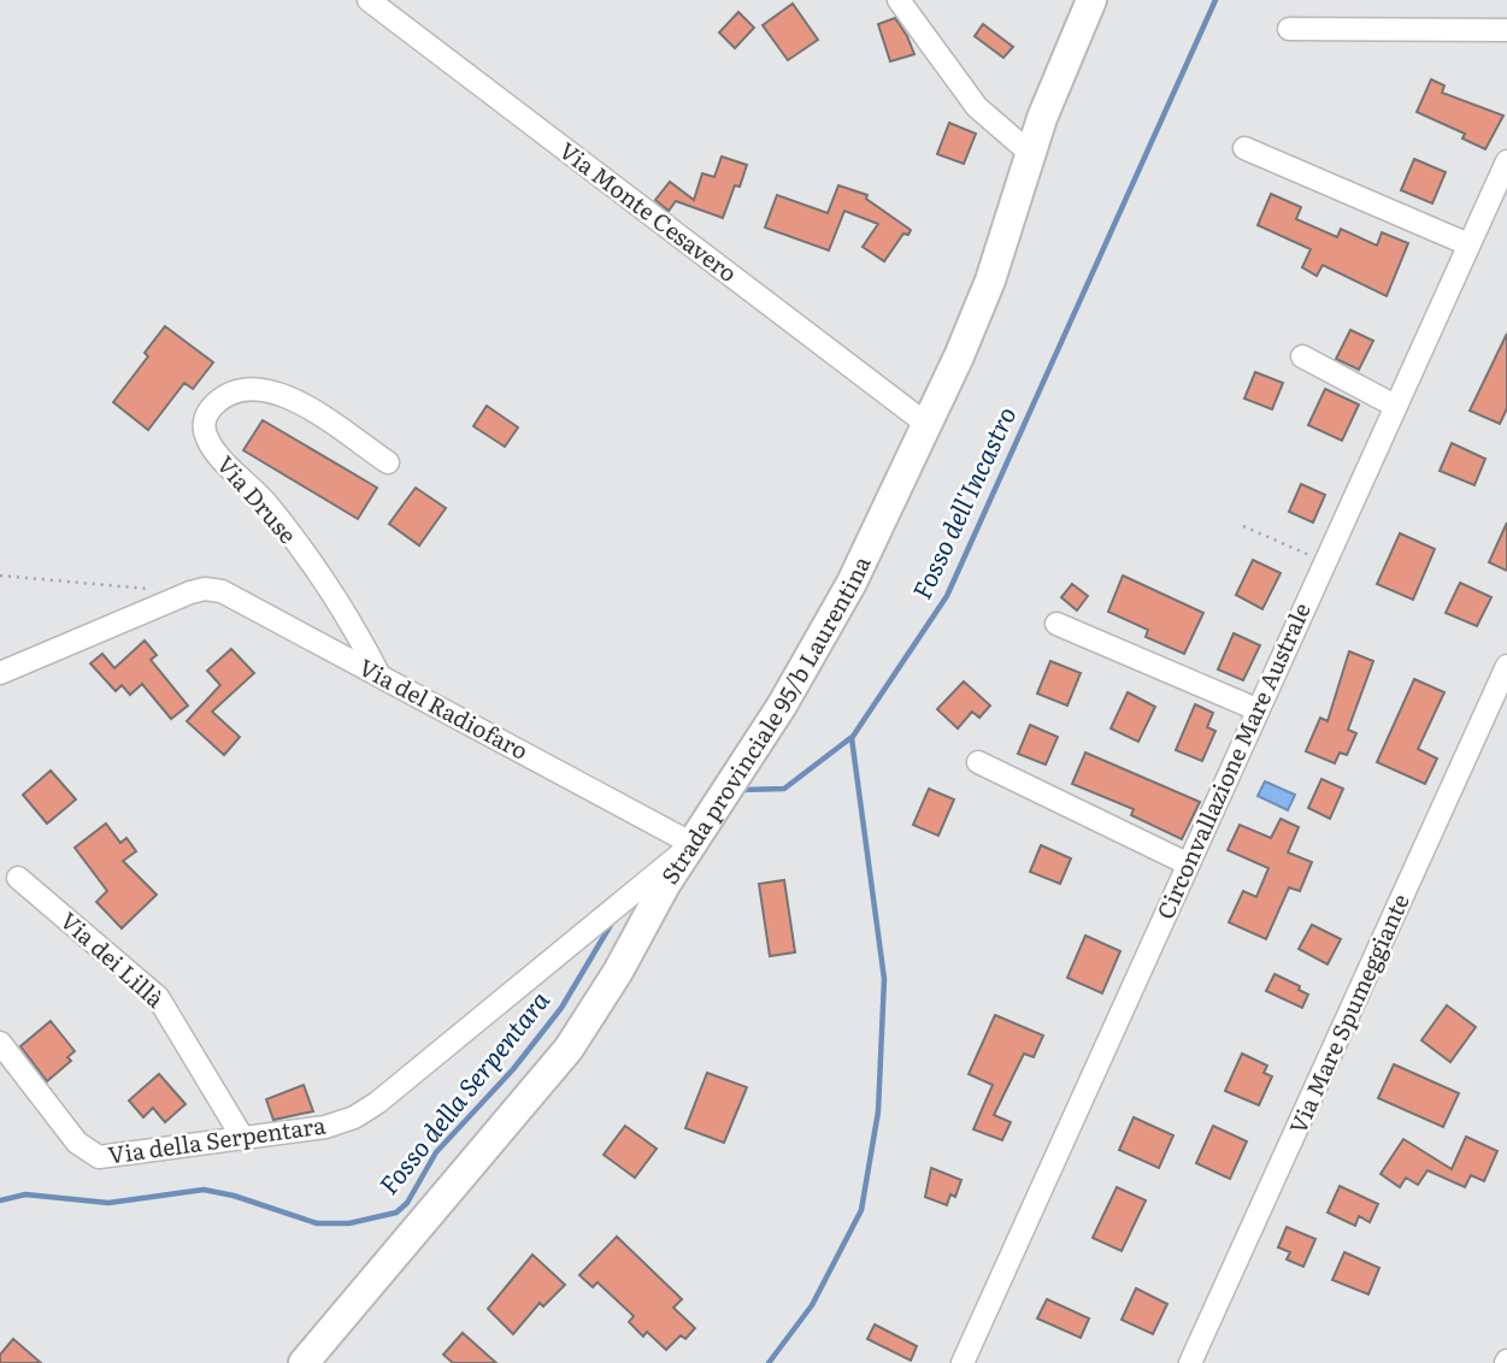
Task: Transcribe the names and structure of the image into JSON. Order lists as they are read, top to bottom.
{
  "streets": {
    "main road": ["Strada provinciale 95/b Laurentina"],
    "street": [
      "Via Monte Cesavero",
      "Via Druse",
      "Via del Radiofaro",
      "Circonvallazione Mare Australe",
      "Via dei Lillà",
      "Via Mare Spumeggiante",
      "Via della Serpentara"
    ]
  },
  "crossings": [
    ["Via Monte Cesavero", "Strada provinciale 95/b Laurentina"],
    ["Via Druse", "Via del Radiofaro"],
    ["Via del Radiofaro", "Strada provinciale 95/b Laurentina"],
    ["Via del Radiofaro", "Via della Serpentara"],
    ["Strada provinciale 95/b Laurentina", "Via della Serpentara"],
    ["Via dei Lillà", "Via della Serpentara"]
  ],
  "water": ["Fosso dell'Incastro", "Fosso della Serpentara"]
}
